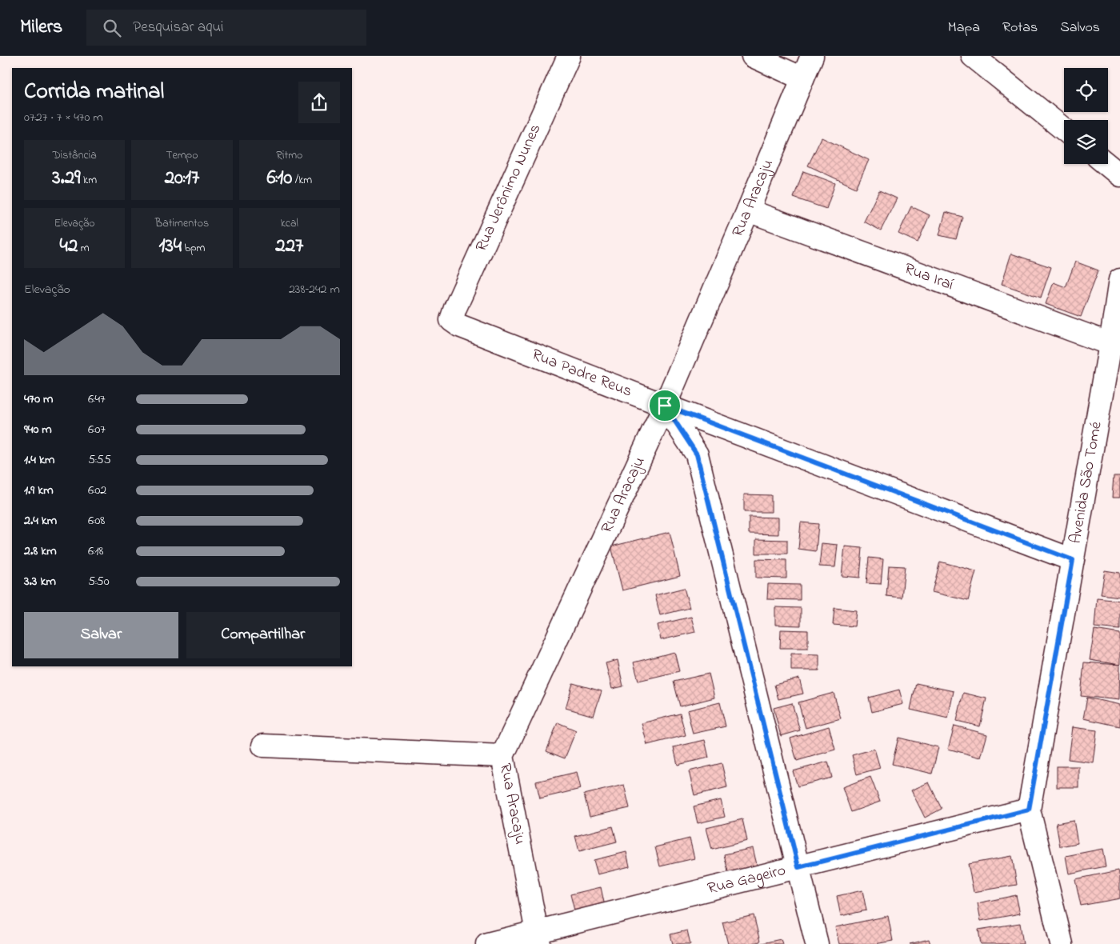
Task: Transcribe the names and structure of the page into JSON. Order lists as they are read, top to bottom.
{
  "streets": {
    "street": [
      "Rua Jerônimo Nunes",
      "Rua Aracaju",
      "Rua Iraí",
      "Rua Padre Reus",
      "Avenida São Tomé",
      "Rua Gageiro"
    ]
  },
  "crossings": [
    ["Rua Jerônimo Nunes", "Rua Padre Reus"],
    ["Rua Aracaju", "Rua Iraí"],
    ["Rua Aracaju", "Rua Padre Reus"],
    ["Rua Aracaju", "Rua Gageiro"],
    ["Rua Iraí", "Avenida São Tomé"],
    ["Rua Padre Reus", "Avenida São Tomé"],
    ["Avenida São Tomé", "Rua Gageiro"]
  ],
  "page": {
    "header": "Milers",
    "search": "Pesquisar aqui",
    "nav": ["Mapa", "Rotas", "Salvos"],
    "heading": ["Corrida matinal", "07:27 · 7 × 470 m"],
    "stats": [
      ["Distância", "3.29 km"],
      ["Tempo", "20:17"],
      ["Ritmo", "6:10 /km"],
      ["Elevação", "42 m"],
      ["Batimentos", "134 bpm"],
      ["kcal", "227"]
    ],
    "chart": ["Elevação", "238–242 m"],
    "list": [
      {
        "name": "470 m",
        "note": "6:47"
      },
      {
        "name": "940 m",
        "note": "6:07"
      },
      {
        "name": "1.4 km",
        "note": "5:55"
      },
      {
        "name": "1.9 km",
        "note": "6:02"
      },
      {
        "name": "2.4 km",
        "note": "6:08"
      },
      {
        "name": "2.8 km",
        "note": "6:18"
      },
      {
        "name": "3.3 km",
        "note": "5:50"
      }
    ],
    "buttons": ["Salvar", "Compartilhar"]
  }
}
